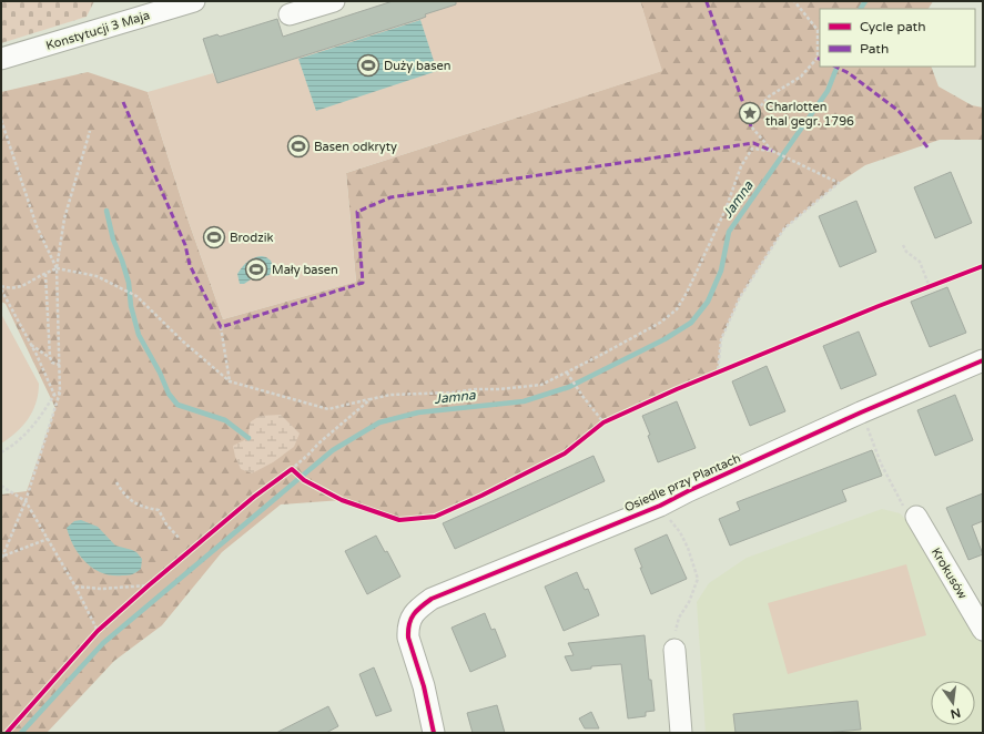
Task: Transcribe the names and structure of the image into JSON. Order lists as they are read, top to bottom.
{
  "streets": {
    "street": ["Konstytucji 3 Maja", "Osiedle przy Plantach", "Krokusów"]
  },
  "water": ["Jamna"],
  "places": {
    "sports": [
      "Duży basen",
      "Basen odkryty",
      "Brodzik",
      "Mały basen"
    ],
    "place": ["Charlotten thal gegr. 1796"]
  },
  "legend": ["Cycle path", "Path"],
  "north": "bottom"
}
